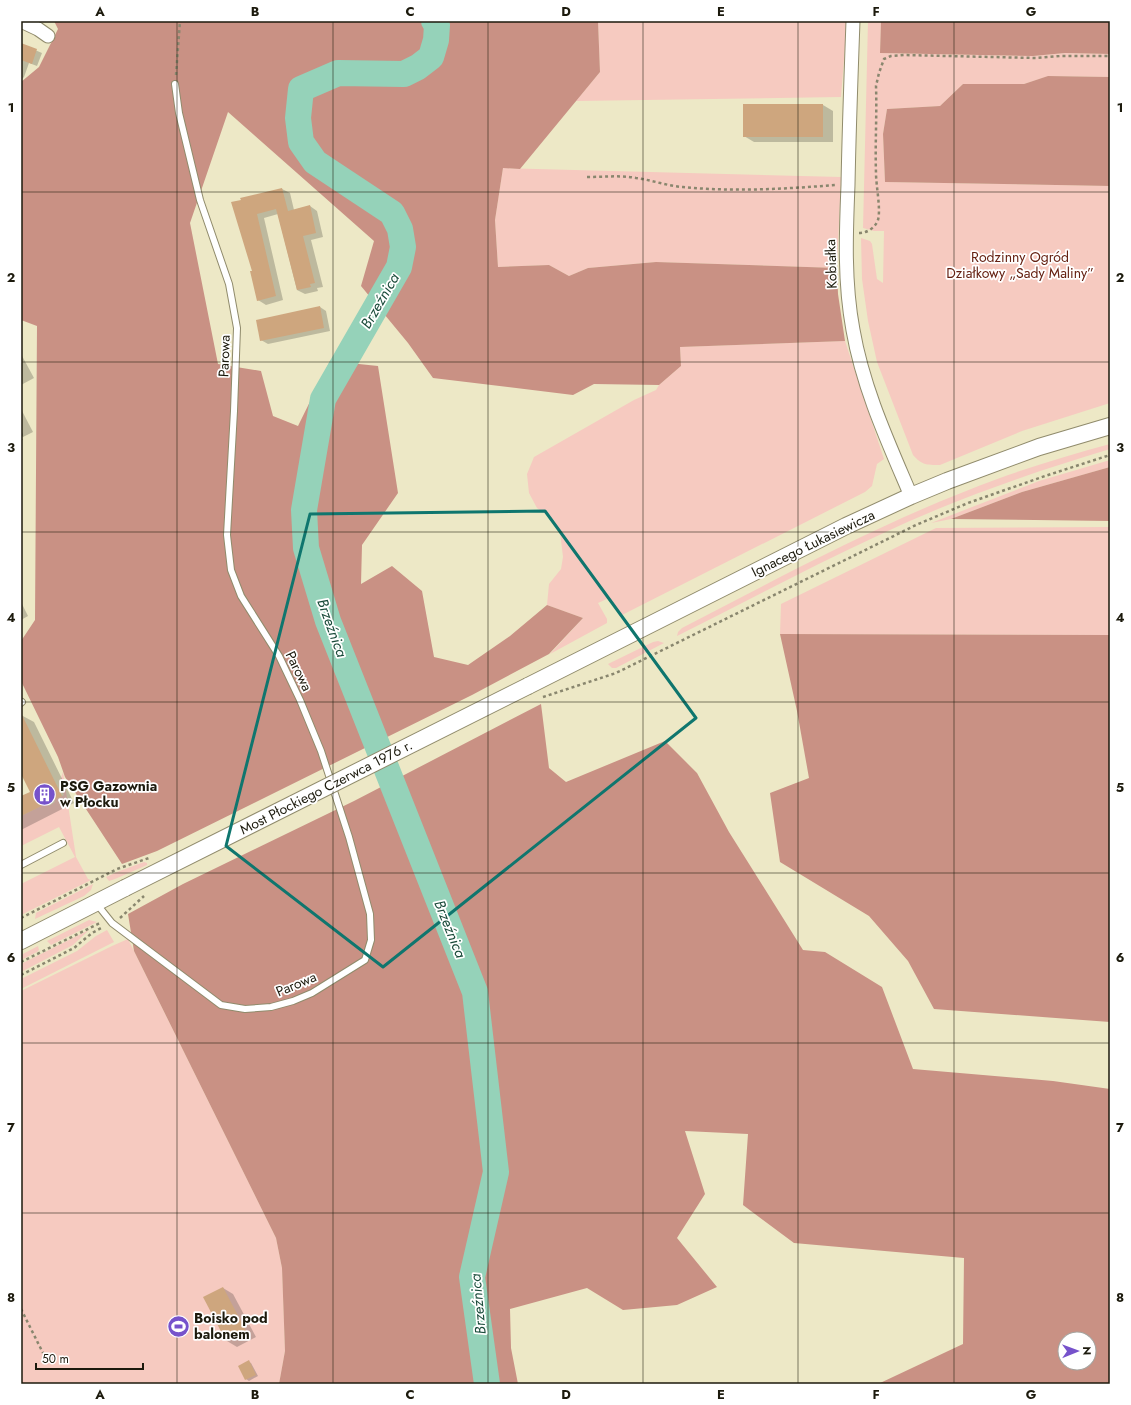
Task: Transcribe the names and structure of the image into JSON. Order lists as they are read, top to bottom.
{
  "streets": {
    "street": ["Kobiałka", "Ignacego Łukasiewicza", "Most Płockiego Czerwca 1976 r."],
    "lane": ["Parowa"]
  },
  "crossings": [
    ["Kobiałka", "Ignacego Łukasiewicza"],
    ["Parowa", "Most Płockiego Czerwca 1976 r."],
    ["Ignacego Łukasiewicza", "Most Płockiego Czerwca 1976 r."]
  ],
  "water": ["Brzeźnica"],
  "parks": ["Rodzinny Ogród Działkowy „Sady Maliny”"],
  "places": {
    "building": ["PSG Gazownia w Płocku"],
    "sports": ["Boisko pod balonem"]
  },
  "scale_bar": "50 m",
  "north": "right",
  "grid": {
    "columns": [
      "A",
      "B",
      "C",
      "D",
      "E",
      "F",
      "G"
    ],
    "rows": [
      "1",
      "2",
      "3",
      "4",
      "5",
      "6",
      "7",
      "8"
    ]
  }
}
